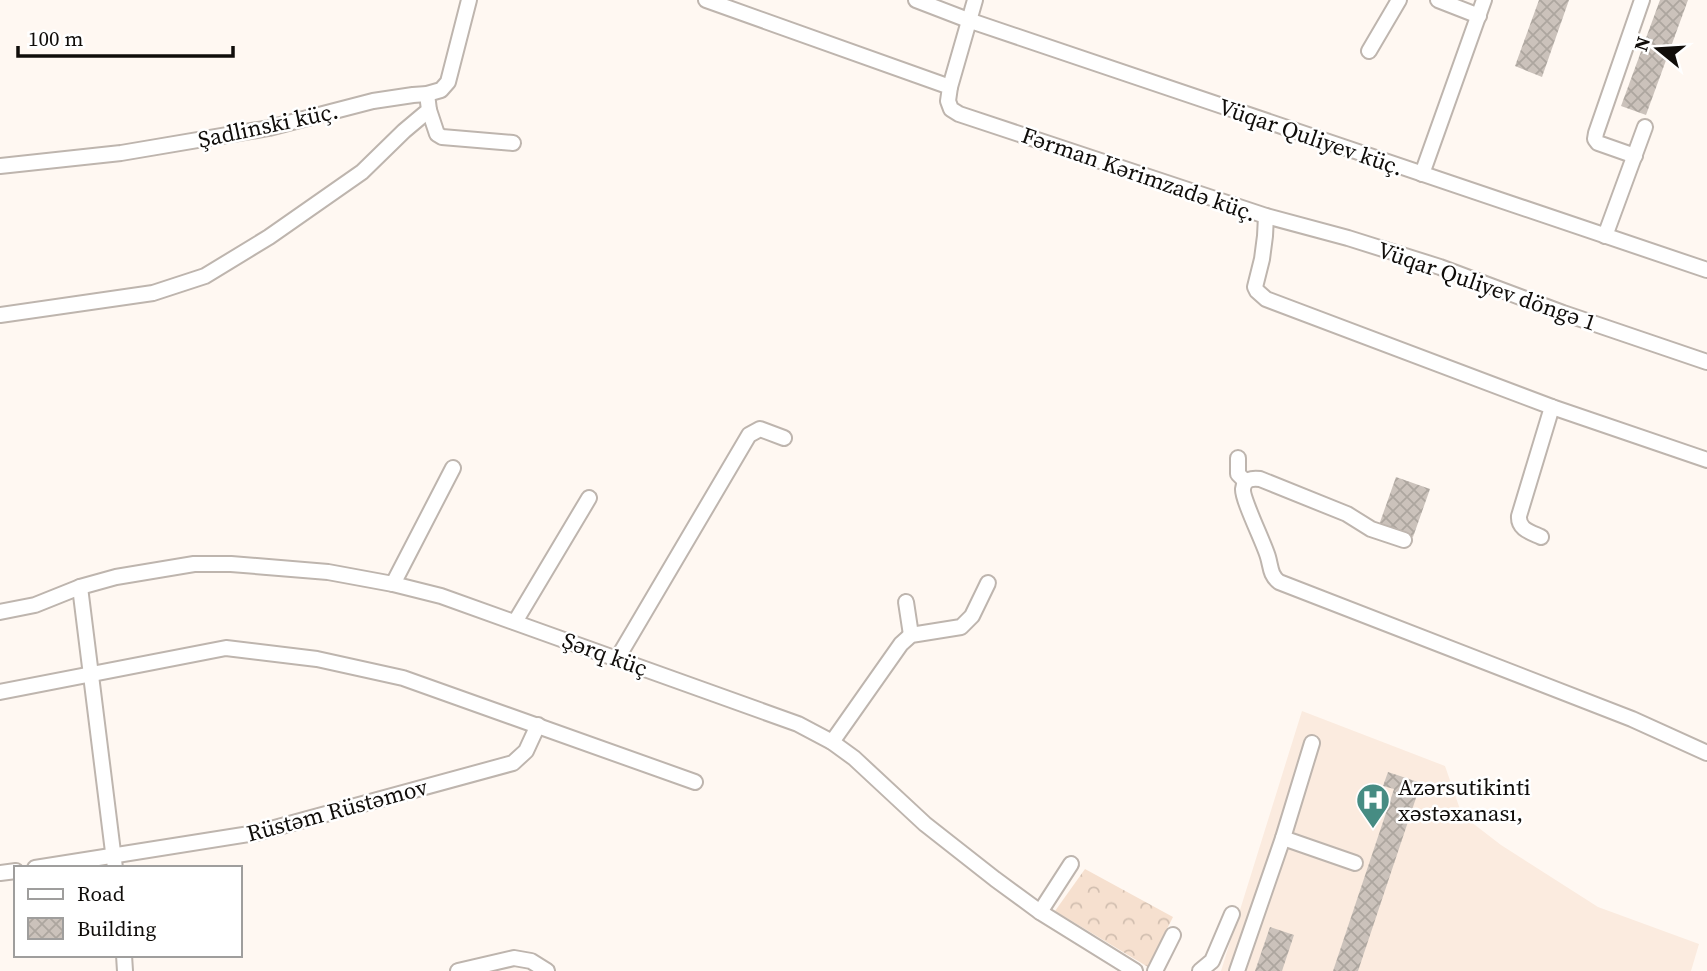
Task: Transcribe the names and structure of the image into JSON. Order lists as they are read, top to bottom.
{
  "streets": {
    "street": [
      "Şadlinski küç.",
      "Vüqar Quliyev küç.",
      "Fərman Kərimzadə küç.",
      "Vüqar Quliyev döngə 1",
      "Şərq küç",
      "Rüstəm Rüstəmov"
    ]
  },
  "crossings": [
    ["Fərman Kərimzadə küç.", "Vüqar Quliyev döngə 1"]
  ],
  "places": {
    "hospital": ["Azərsutikinti xəstəxanası,"]
  },
  "legend": ["Road", "Building"],
  "scale_bar": "100 m",
  "north": "left"
}
